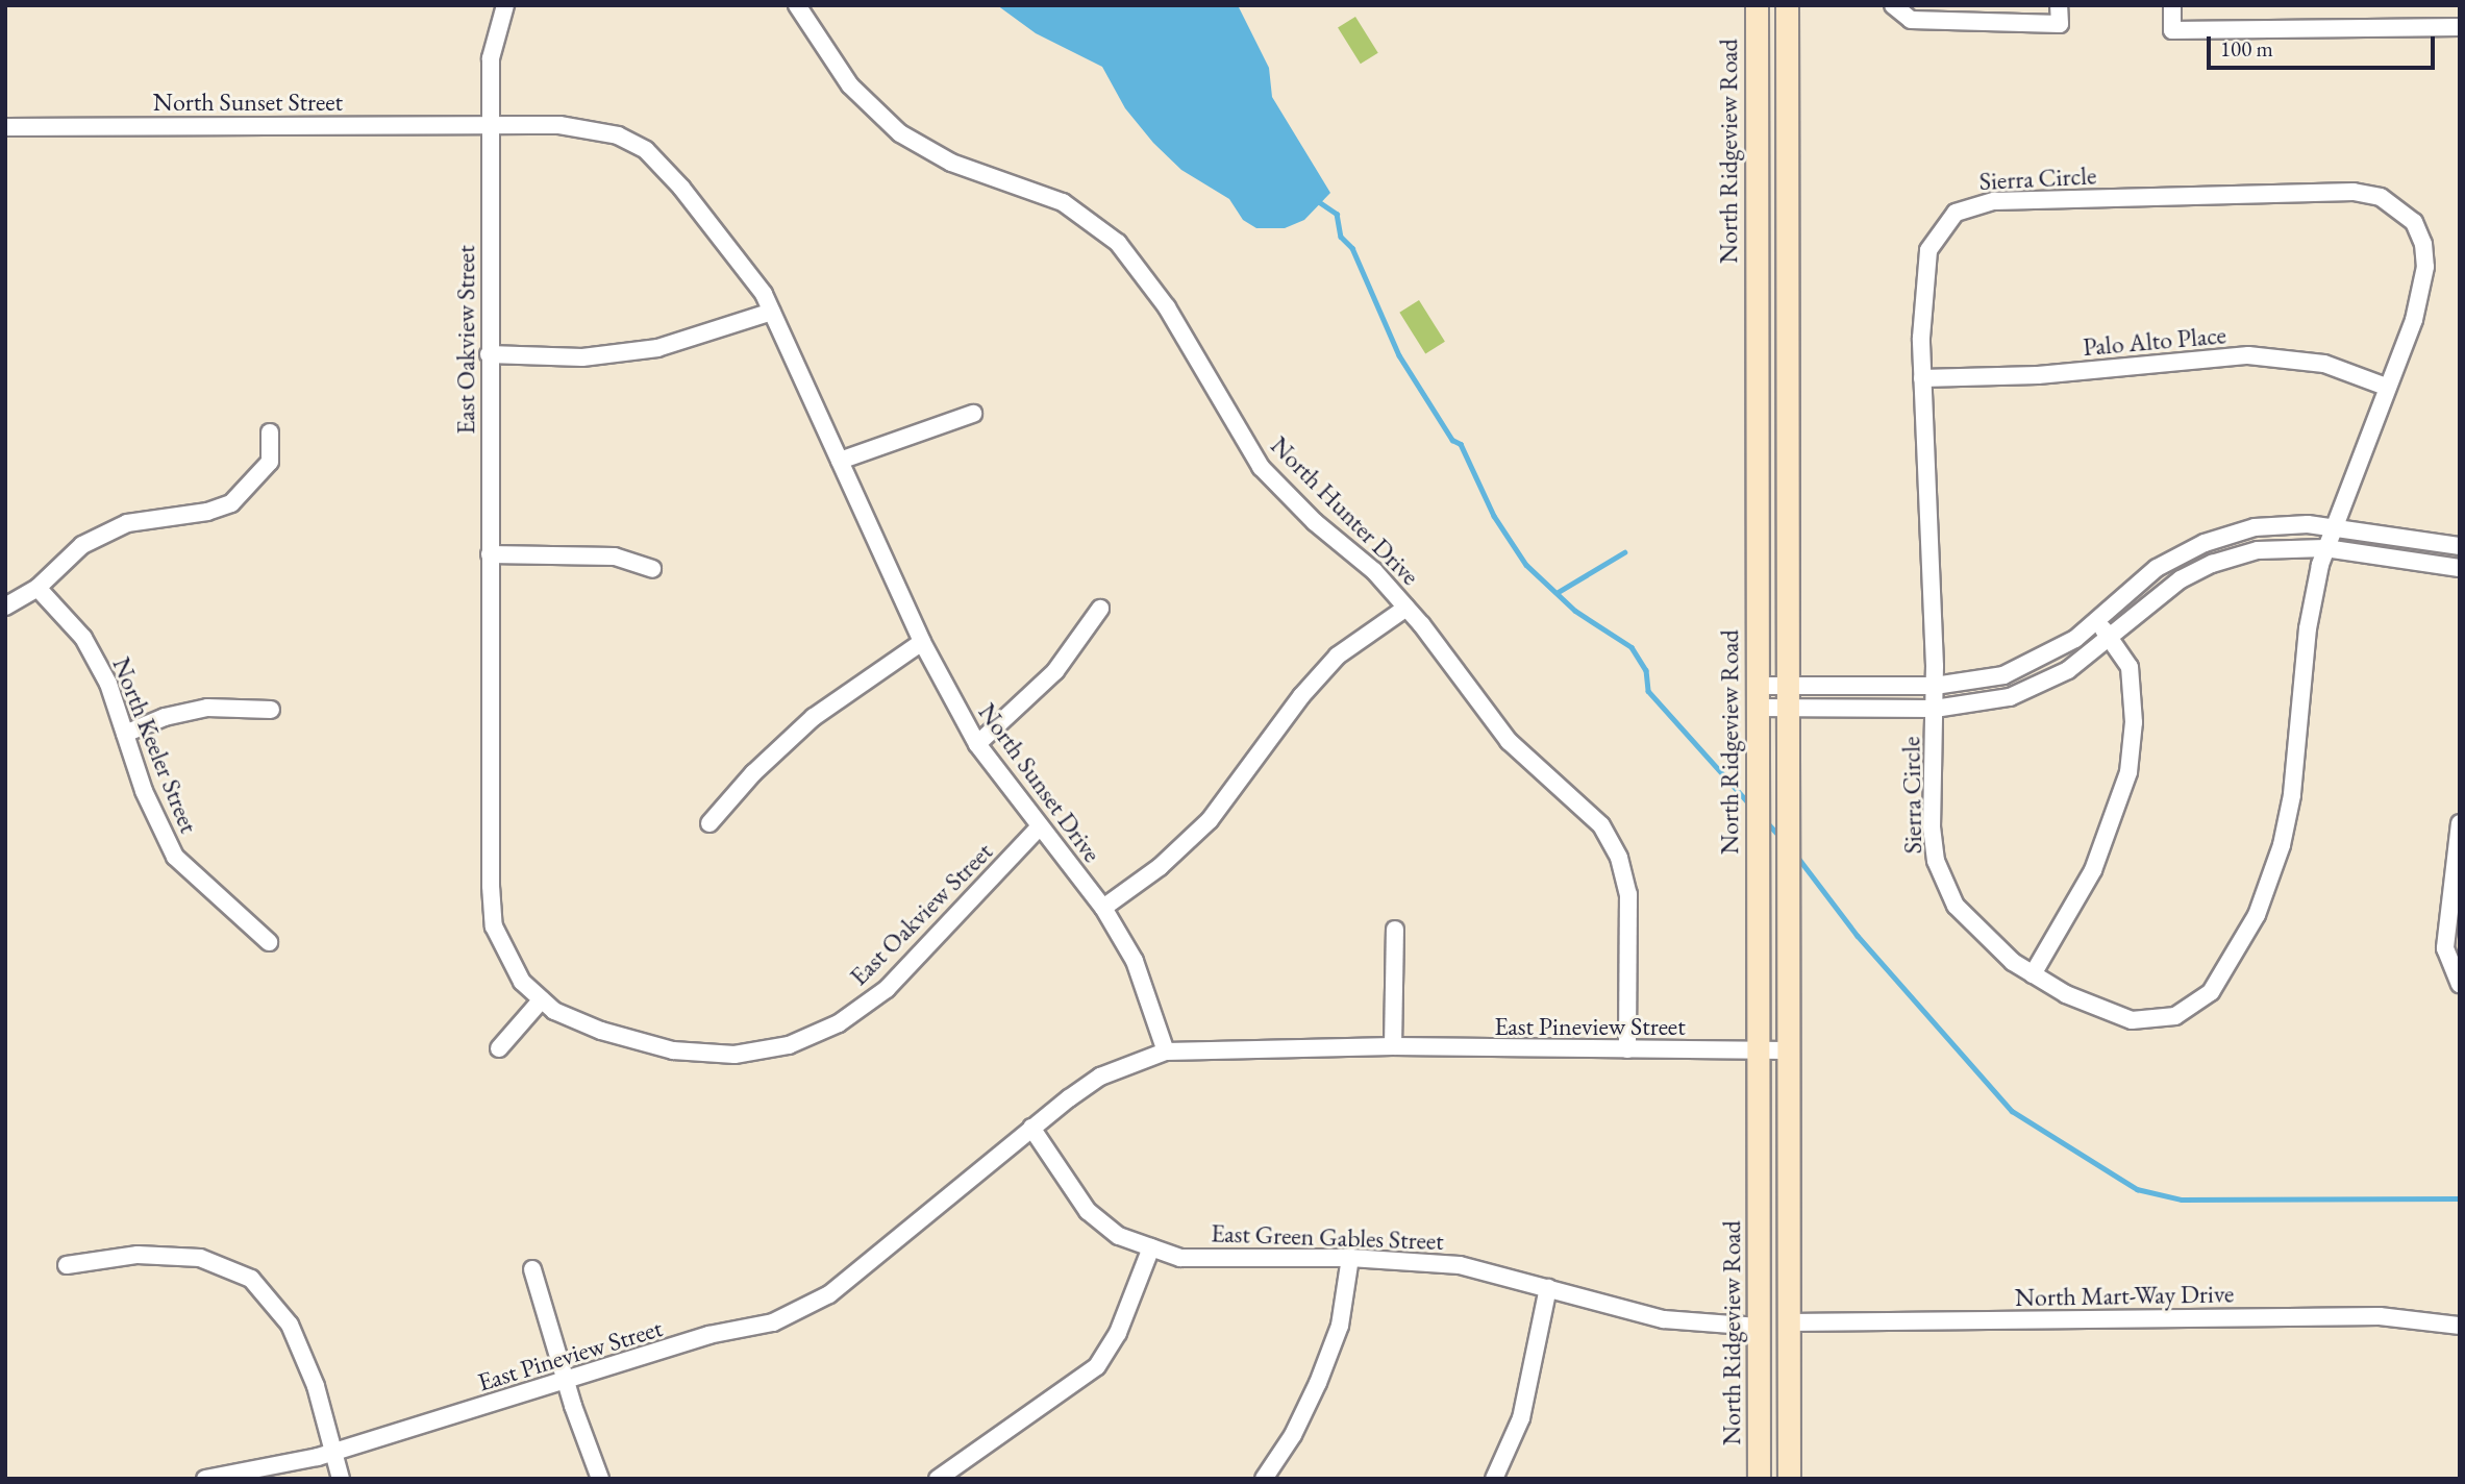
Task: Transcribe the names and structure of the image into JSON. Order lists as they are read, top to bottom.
{
  "streets": {
    "main road": ["North Ridgeview Road"],
    "street": [
      "North Sunset Street",
      "Sierra Circle",
      "East Oakview Street",
      "Palo Alto Place",
      "North Hunter Drive",
      "North Keeler Street",
      "North Sunset Drive",
      "East Pineview Street",
      "East Green Gables Street",
      "North Mart-Way Drive"
    ]
  },
  "crossings": [
    ["North Sunset Street", "East Oakview Street"],
    ["North Sunset Street", "North Sunset Drive"],
    ["North Ridgeview Road", "East Pineview Street"],
    ["North Ridgeview Road", "East Green Gables Street"],
    ["Sierra Circle", "Palo Alto Place"],
    ["East Oakview Street", "North Sunset Drive"],
    ["North Hunter Drive", "East Pineview Street"],
    ["North Sunset Drive", "East Pineview Street"],
    ["East Pineview Street", "East Green Gables Street"]
  ],
  "scale_bar": "100 m"
}
